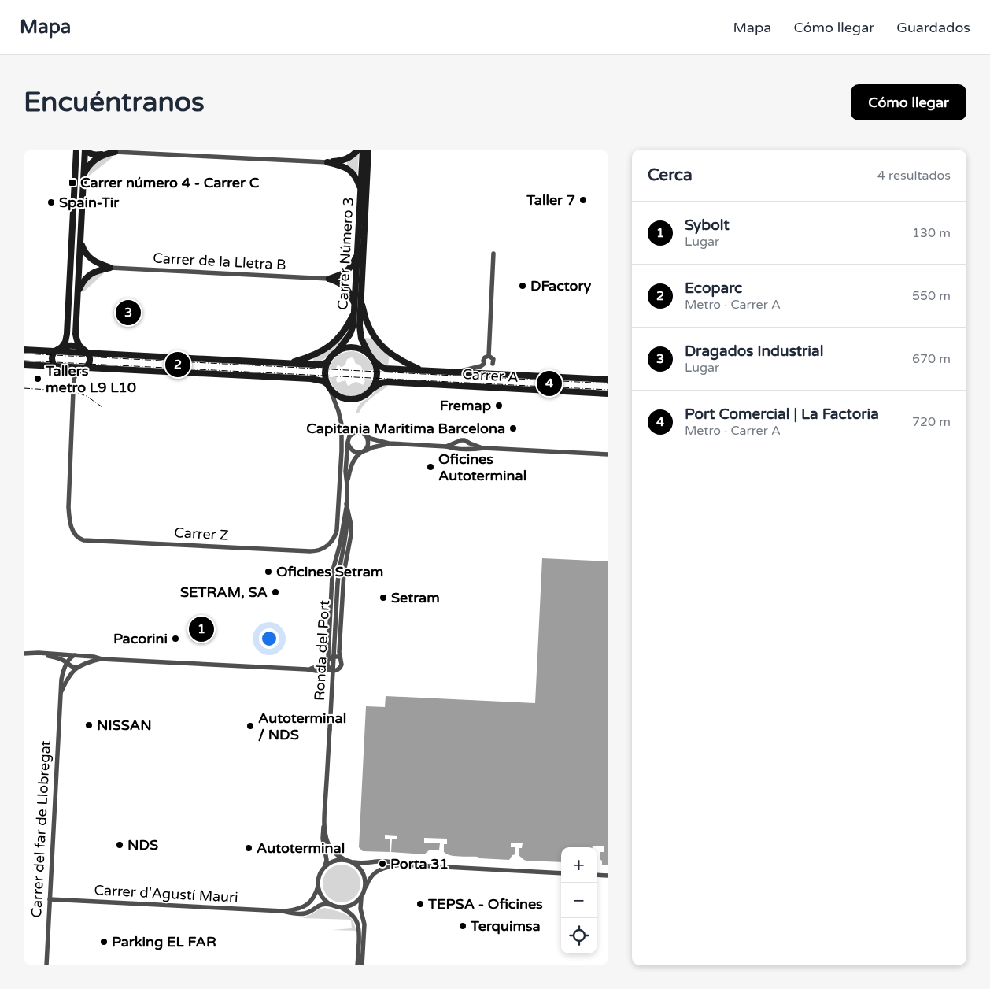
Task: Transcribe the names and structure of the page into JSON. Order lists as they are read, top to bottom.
{
  "streets": {
    "main road": ["Carrer Número 3", "Carrer A"],
    "street": [
      "Carrer de la Lletra B",
      "Carrer Z",
      "Ronda del Port",
      "Carrer del far de Llobregat",
      "Carrer d'Agustí Mauri"
    ]
  },
  "crossings": [
    ["Carrer Número 3", "Carrer A"],
    ["Carrer Número 3", "Carrer Z"],
    ["Carrer A", "Carrer Z"],
    ["Carrer del far de Llobregat", "Carrer d'Agustí Mauri"]
  ],
  "places": {
    "transit": ["Carrer número 4 - Carrer C"],
    "other": [
      "Taller 7",
      "Spain-Tir",
      "DFactory",
      "Tallers metro L9 L10",
      "Fremap",
      "Capitania Maritima Barcelona",
      "Oficines Autoterminal",
      "Oficines Setram",
      "SETRAM, SA",
      "Setram",
      "Pacorini",
      "NISSAN",
      "Autoterminal / NDS",
      "NDS",
      "Autoterminal",
      "Porta 31",
      "TEPSA - Oficines",
      "Terquimsa",
      "Parking EL FAR"
    ]
  },
  "page": {
    "header": "Mapa",
    "nav": ["Mapa", "Cómo llegar", "Guardados"],
    "buttons": "Cómo llegar",
    "title": "Encuéntranos",
    "heading": ["Cerca", "4 resultados"],
    "list": [
      {
        "mark": "1",
        "name": "Sybolt",
        "note": "Lugar",
        "value": "130 m"
      },
      {
        "mark": "2",
        "name": "Ecoparc",
        "note": "Metro · Carrer A",
        "value": "550 m"
      },
      {
        "mark": "3",
        "name": "Dragados Industrial",
        "note": "Lugar",
        "value": "670 m"
      },
      {
        "mark": "4",
        "name": "Port Comercial | La Factoria",
        "note": "Metro · Carrer A",
        "value": "720 m"
      }
    ],
    "pins": [
      "3",
      "2",
      "4",
      "1"
    ],
    "map_buttons": ["+", "−"]
  }
}
